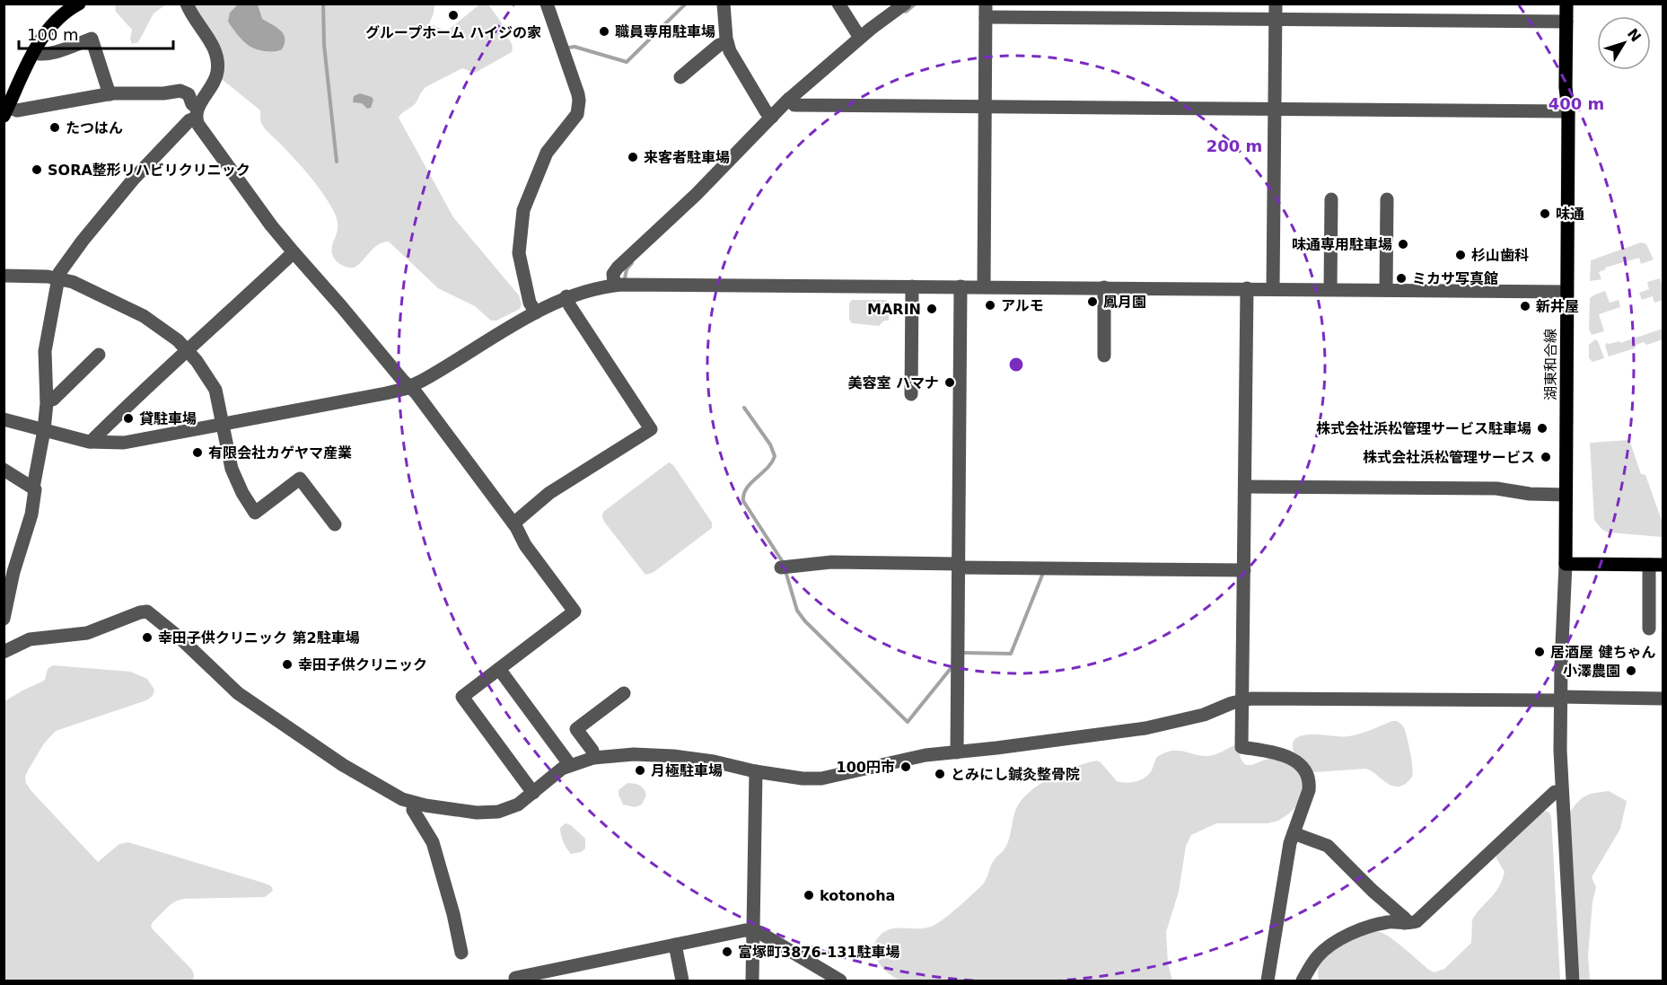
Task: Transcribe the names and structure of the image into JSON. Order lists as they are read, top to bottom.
{
  "streets": {
    "main road": ["湖東和合線"]
  },
  "places": [
    "グループホーム ハイジの家",
    "職員専用駐車場",
    "たつはん",
    "来客者駐車場",
    "SORA整形リハビリクリニック",
    "味通",
    "味通専用駐車場",
    "杉山歯科",
    "ミカサ写真館",
    "鳳月園",
    "アルモ",
    "新井屋",
    "MARIN",
    "美容室 ハマナ",
    "貸駐車場",
    "株式会社浜松管理サービス駐車場",
    "有限会社カゲヤマ産業",
    "株式会社浜松管理サービス",
    "幸田子供クリニック 第2駐車場",
    "居酒屋 健ちゃん",
    "幸田子供クリニック",
    "小澤農園",
    "100円市",
    "月極駐車場",
    "とみにし鍼灸整骨院",
    "kotonoha",
    "富塚町3876-131駐車場"
  ],
  "scale_bar": "100 m",
  "north": "top right",
  "rings": ["400 m", "200 m"]
}
